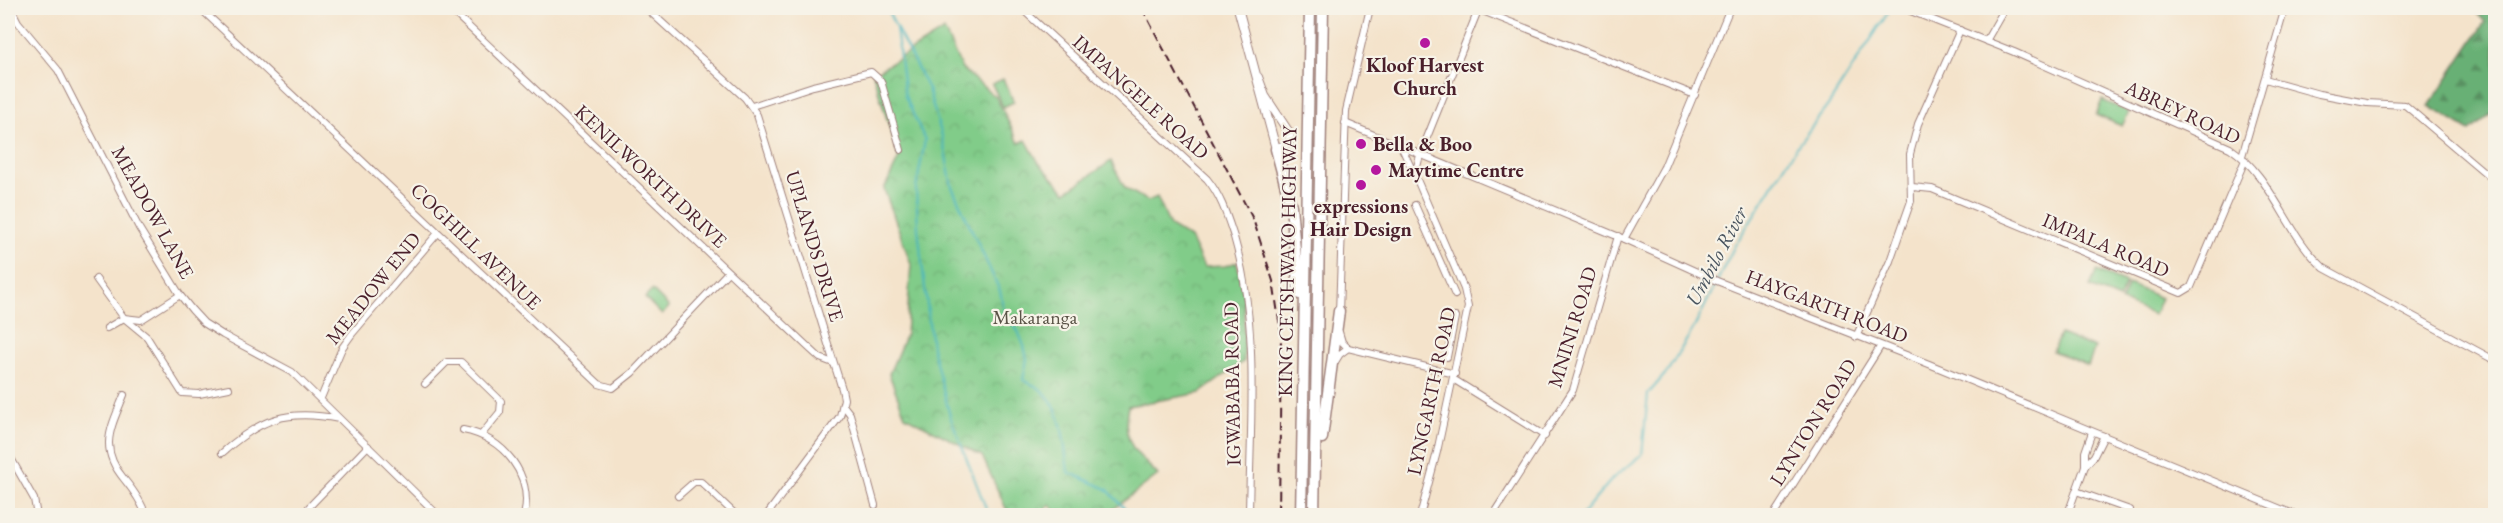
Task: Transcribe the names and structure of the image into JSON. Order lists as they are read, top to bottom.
{
  "streets": {
    "highway": ["KING CETSHWAYO HIGHWAY"],
    "street": [
      "IMPANGELE ROAD",
      "ABREY ROAD",
      "KENILWORTH DRIVE",
      "MEADOW LANE",
      "IMPALA ROAD",
      "COGHILL AVENUE",
      "UPLANDS DRIVE",
      "MEADOW END",
      "HAYGARTH ROAD",
      "MNINI ROAD",
      "IGWABABA ROAD",
      "LYNGARTH ROAD",
      "LYNTON ROAD"
    ]
  },
  "crossings": [
    ["IMPANGELE ROAD", "IGWABABA ROAD"],
    ["ABREY ROAD", "IMPALA ROAD"],
    ["KENILWORTH DRIVE", "COGHILL AVENUE"],
    ["KENILWORTH DRIVE", "UPLANDS DRIVE"],
    ["MEADOW LANE", "MEADOW END"],
    ["COGHILL AVENUE", "MEADOW END"],
    ["HAYGARTH ROAD", "MNINI ROAD"],
    ["HAYGARTH ROAD", "LYNGARTH ROAD"],
    ["HAYGARTH ROAD", "LYNTON ROAD"]
  ],
  "water": ["Umbilo River"],
  "parks": ["Makaranga"],
  "places": [
    "Kloof Harvest Church",
    "Bella & Boo",
    "Maytime Centre",
    "expressions Hair Design"
  ]
}
